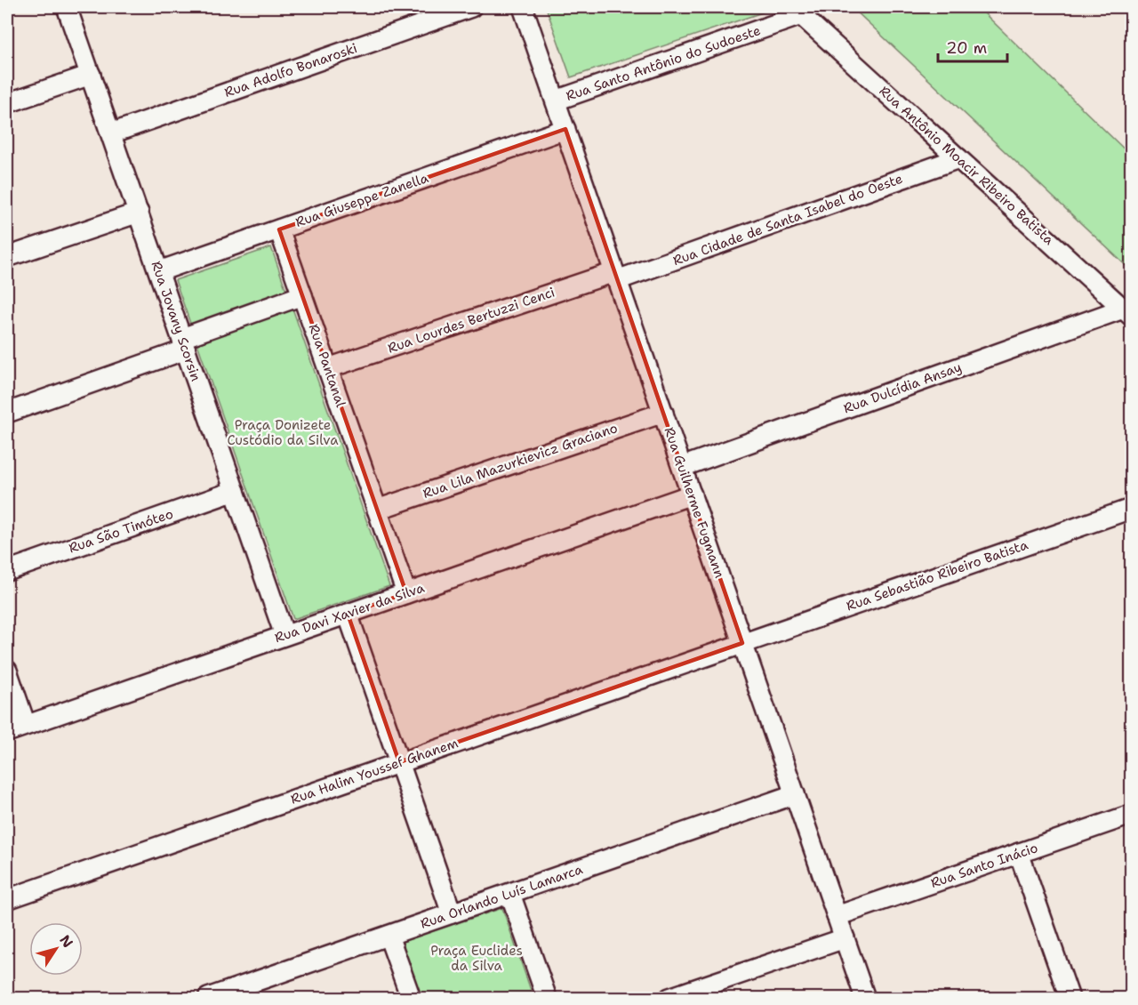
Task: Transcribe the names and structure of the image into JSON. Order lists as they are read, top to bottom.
{
  "streets": {
    "street": [
      "Rua Santo Antônio do Sudoeste",
      "Rua Adolfo Bonaroski",
      "Rua Antônio Moacir Ribeiro Batista",
      "Rua Giuseppe Zanella",
      "Rua Cidade de Santa Isabel do Oeste",
      "Rua Lourdes Bertuzzi Cenci",
      "Rua Jovany Scorsin",
      "Rua Pantanal",
      "Rua Dulcídia Ansay",
      "Rua Lila Mazurkievicz Graciano",
      "Rua Guilherme Fugmann",
      "Rua São Timóteo",
      "Rua Sebastião Ribeiro Batista",
      "Rua Davi Xavier da Silva",
      "Rua Halim Youssef Ghanem",
      "Rua Santo Inácio",
      "Rua Orlando Luís Lamarca"
    ]
  },
  "crossings": [
    ["Rua Santo Antônio do Sudoeste", "Rua Antônio Moacir Ribeiro Batista"],
    ["Rua Santo Antônio do Sudoeste", "Rua Guilherme Fugmann"],
    ["Rua Adolfo Bonaroski", "Rua Jovany Scorsin"],
    ["Rua Antônio Moacir Ribeiro Batista", "Rua Cidade de Santa Isabel do Oeste"],
    ["Rua Antônio Moacir Ribeiro Batista", "Rua Dulcídia Ansay"],
    ["Rua Giuseppe Zanella", "Rua Jovany Scorsin"],
    ["Rua Giuseppe Zanella", "Rua Pantanal"],
    ["Rua Giuseppe Zanella", "Rua Guilherme Fugmann"],
    ["Rua Cidade de Santa Isabel do Oeste", "Rua Lourdes Bertuzzi Cenci"],
    ["Rua Cidade de Santa Isabel do Oeste", "Rua Guilherme Fugmann"],
    ["Rua Lourdes Bertuzzi Cenci", "Rua Pantanal"],
    ["Rua Lourdes Bertuzzi Cenci", "Rua Guilherme Fugmann"],
    ["Rua Jovany Scorsin", "Rua São Timóteo"],
    ["Rua Jovany Scorsin", "Rua Davi Xavier da Silva"],
    ["Rua Pantanal", "Rua Lila Mazurkievicz Graciano"],
    ["Rua Pantanal", "Rua Davi Xavier da Silva"],
    ["Rua Dulcídia Ansay", "Rua Guilherme Fugmann"],
    ["Rua Lila Mazurkievicz Graciano", "Rua Guilherme Fugmann"],
    ["Rua Guilherme Fugmann", "Rua Sebastião Ribeiro Batista"],
    ["Rua Guilherme Fugmann", "Rua Davi Xavier da Silva"],
    ["Rua Guilherme Fugmann", "Rua Halim Youssef Ghanem"],
    ["Rua Guilherme Fugmann", "Rua Santo Inácio"],
    ["Rua Guilherme Fugmann", "Rua Orlando Luís Lamarca"],
    ["Rua Sebastião Ribeiro Batista", "Rua Halim Youssef Ghanem"]
  ],
  "parks": ["Praça Donizete Custódio da Silva", "Praça Euclides da Silva"],
  "scale_bar": "20 m",
  "north": "top right"
}
